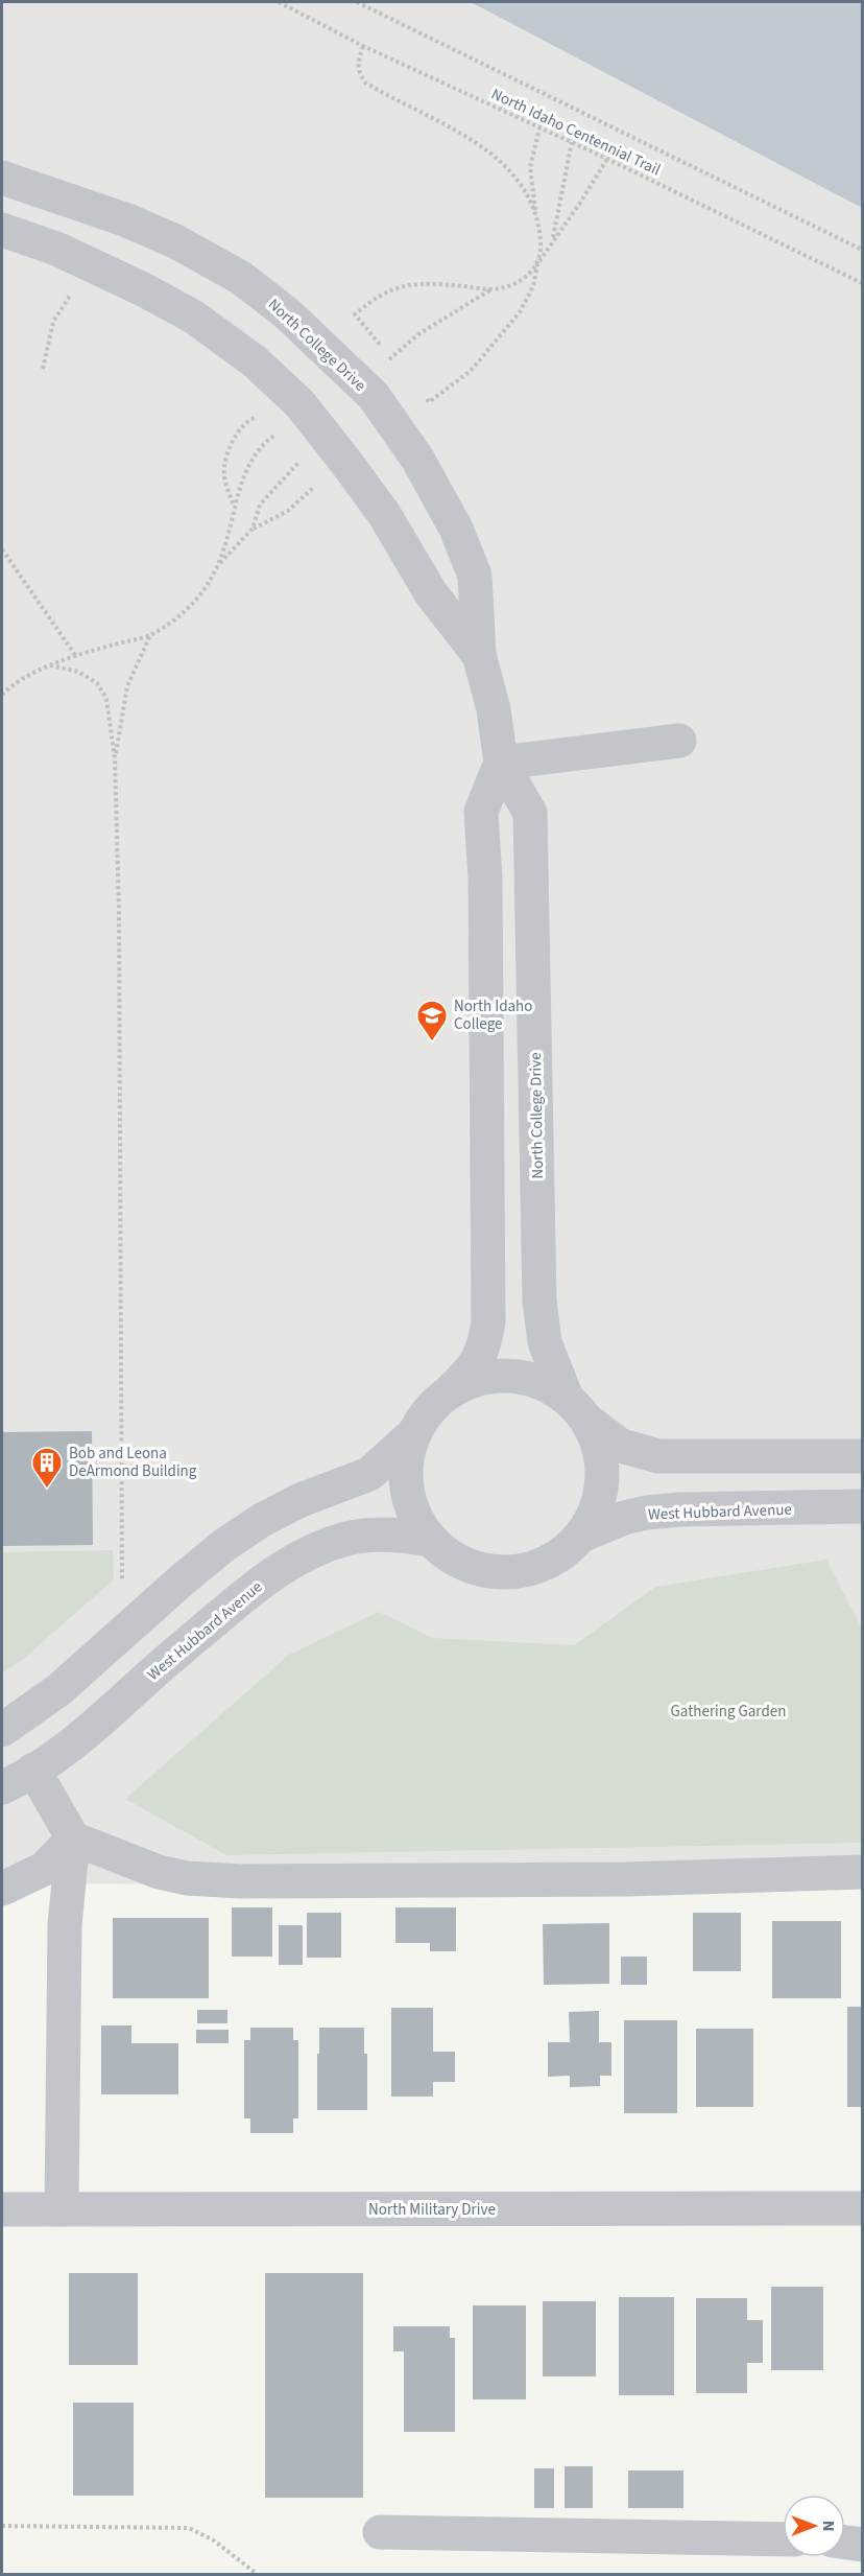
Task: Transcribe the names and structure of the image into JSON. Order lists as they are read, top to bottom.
{
  "streets": {
    "street": ["North College Drive", "West Hubbard Avenue", "North Military Drive"],
    "path": ["North Idaho Centennial Trail"]
  },
  "crossings": [
    ["North College Drive", "West Hubbard Avenue"]
  ],
  "parks": ["Gathering Garden"],
  "places": {
    "school or university": ["North Idaho College"],
    "building": ["Bob and Leona DeArmond Building"]
  },
  "north": "right"
}
